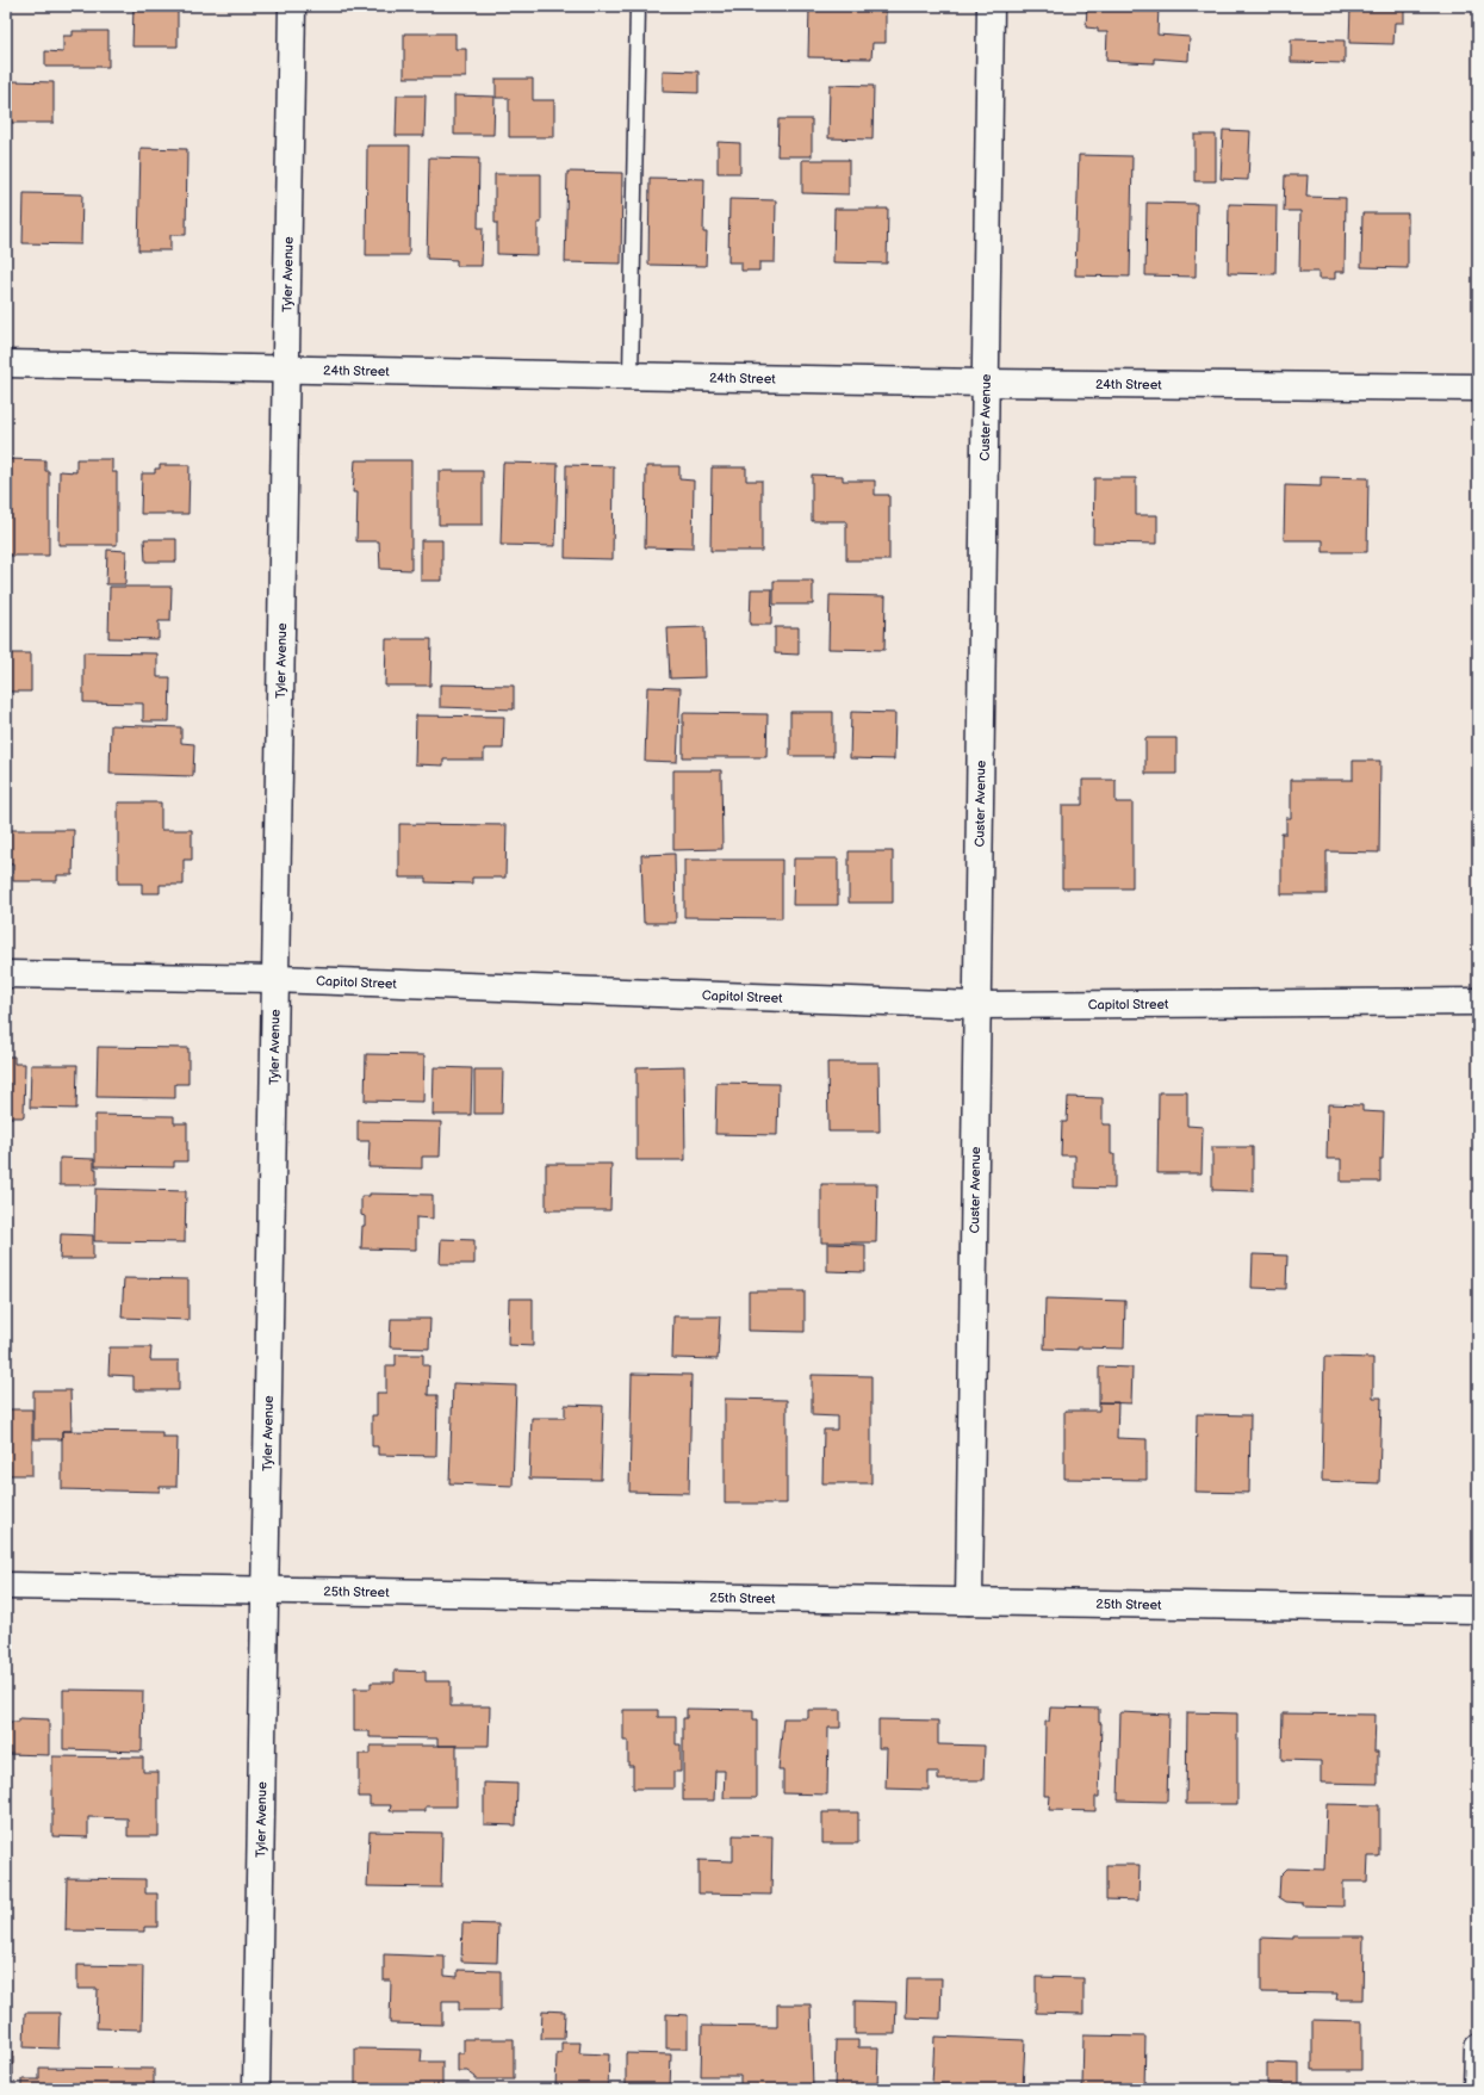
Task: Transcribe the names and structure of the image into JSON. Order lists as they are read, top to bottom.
{
  "streets": {
    "street": [
      "Tyler Avenue",
      "24th Street",
      "Custer Avenue",
      "Capitol Street",
      "25th Street"
    ]
  },
  "crossings": [
    ["Tyler Avenue", "24th Street"],
    ["Tyler Avenue", "Capitol Street"],
    ["Tyler Avenue", "25th Street"],
    ["24th Street", "Custer Avenue"],
    ["Custer Avenue", "Capitol Street"],
    ["Custer Avenue", "25th Street"]
  ]
}
